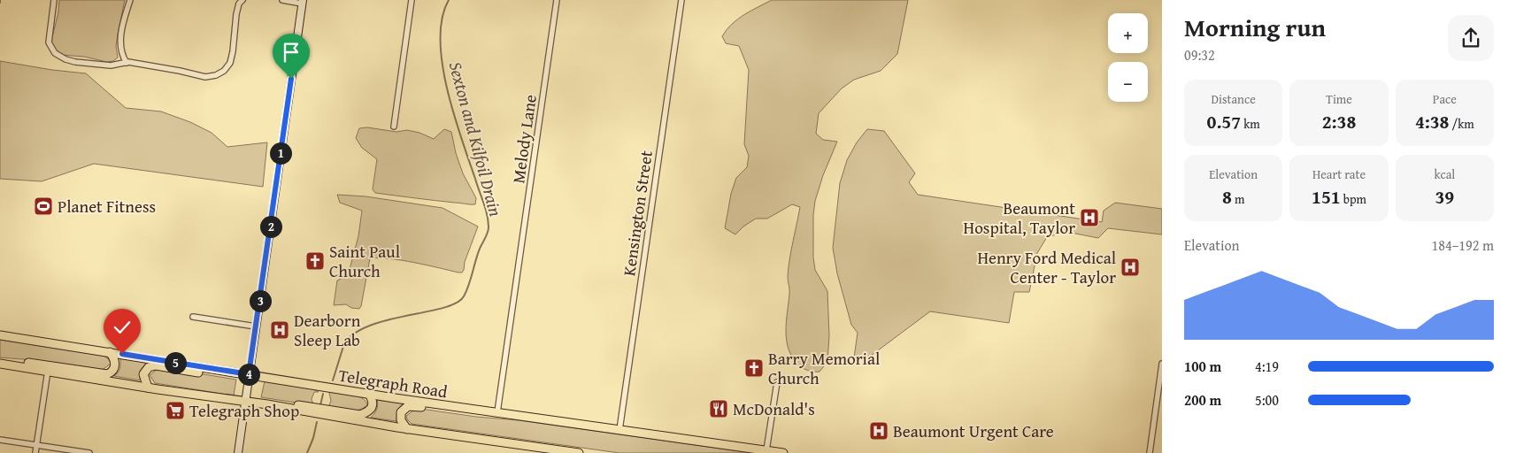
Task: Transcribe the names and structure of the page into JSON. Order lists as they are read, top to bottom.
{
  "streets": {
    "main road": ["Telegraph Road"],
    "street": ["Melody Lane", "Kensington Street"]
  },
  "crossings": [
    ["Melody Lane", "Telegraph Road"],
    ["Kensington Street", "Telegraph Road"]
  ],
  "water": ["Sexton and Kilfoil Drain"],
  "places": {
    "sports": ["Planet Fitness"],
    "hospital": [
      "Beaumont Hospital, Taylor",
      "Henry Ford Medical Center - Taylor",
      "Dearborn Sleep Lab",
      "Beaumont Urgent Care"
    ],
    "church": ["Saint Paul Church", "Barry Memorial Church"],
    "restaurant": ["McDonald's"],
    "supermarket": ["Telegraph Shop"]
  },
  "page": {
    "heading": ["Morning run", "09:32"],
    "map_buttons": ["+", "−"],
    "stats": [
      ["Distance", "0.57 km"],
      ["Time", "2:38"],
      ["Pace", "4:38 /km"],
      ["Elevation", "8 m"],
      ["Heart rate", "151 bpm"],
      ["kcal", "39"]
    ],
    "pins": [
      "1",
      "2",
      "3",
      "5",
      "4"
    ],
    "chart": ["Elevation", "184–192 m"],
    "list": [
      {
        "name": "100 m",
        "note": "4:19"
      },
      {
        "name": "200 m",
        "note": "5:00"
      }
    ]
  }
}
